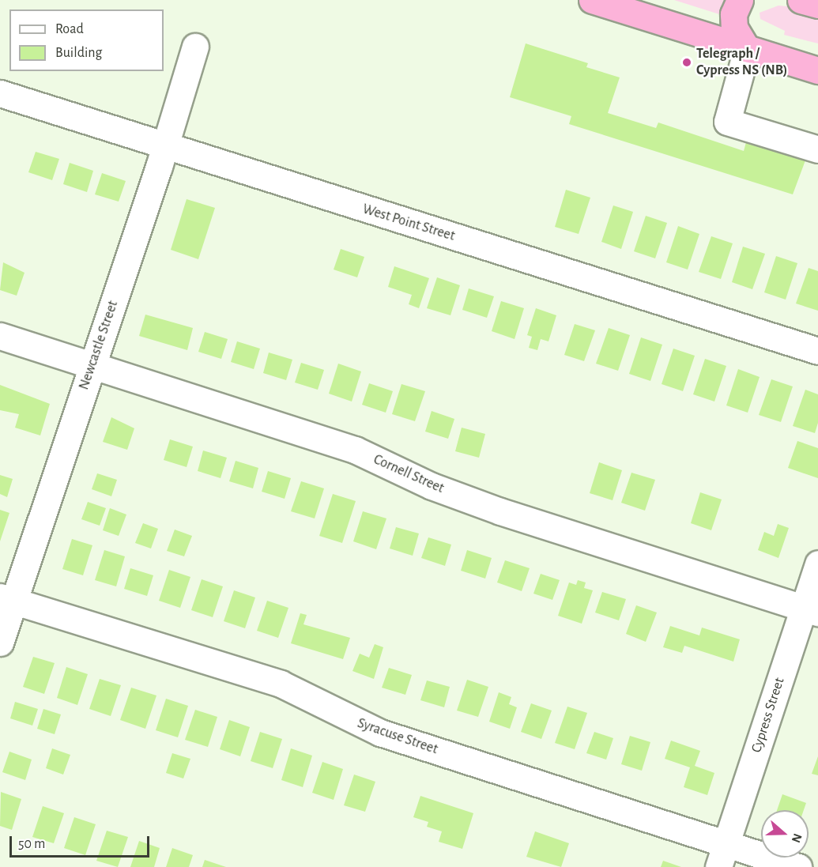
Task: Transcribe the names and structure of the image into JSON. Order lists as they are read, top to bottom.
{
  "streets": {
    "street": [
      "West Point Street",
      "Newcastle Street",
      "Cornell Street",
      "Cypress Street",
      "Syracuse Street"
    ]
  },
  "crossings": [
    ["West Point Street", "Newcastle Street"],
    ["Newcastle Street", "Cornell Street"],
    ["Newcastle Street", "Syracuse Street"],
    ["Cornell Street", "Cypress Street"],
    ["Cypress Street", "Syracuse Street"]
  ],
  "places": ["Telegraph / Cypress NS (NB)"],
  "legend": ["Road", "Building"],
  "scale_bar": "50 m",
  "north": "right"
}
